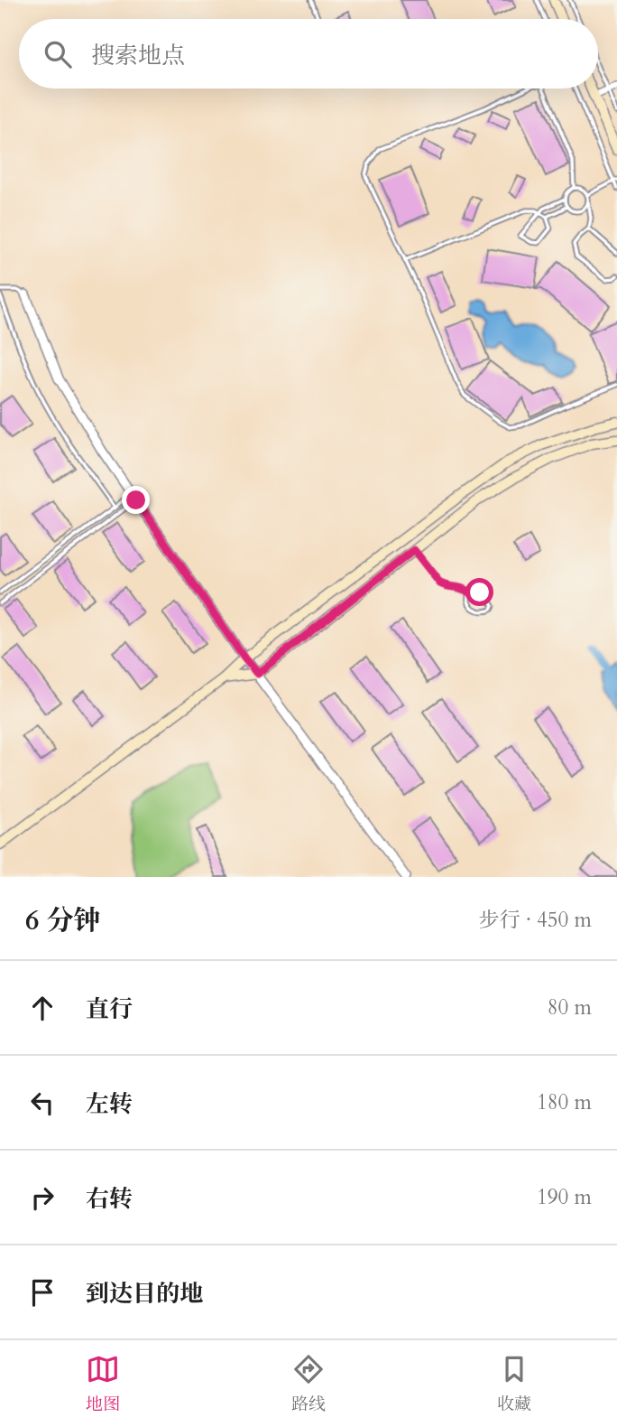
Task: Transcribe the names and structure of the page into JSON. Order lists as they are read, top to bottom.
{
  "page": {
    "search": "搜索地点",
    "heading": ["6 分钟", "步行 · 450 m"],
    "list": [
      ["直行", "80 m"],
      ["左转", "180 m"],
      ["右转", "190 m"],
      "到达目的地"
    ],
    "nav": ["地图", "路线", "收藏"]
  }
}
